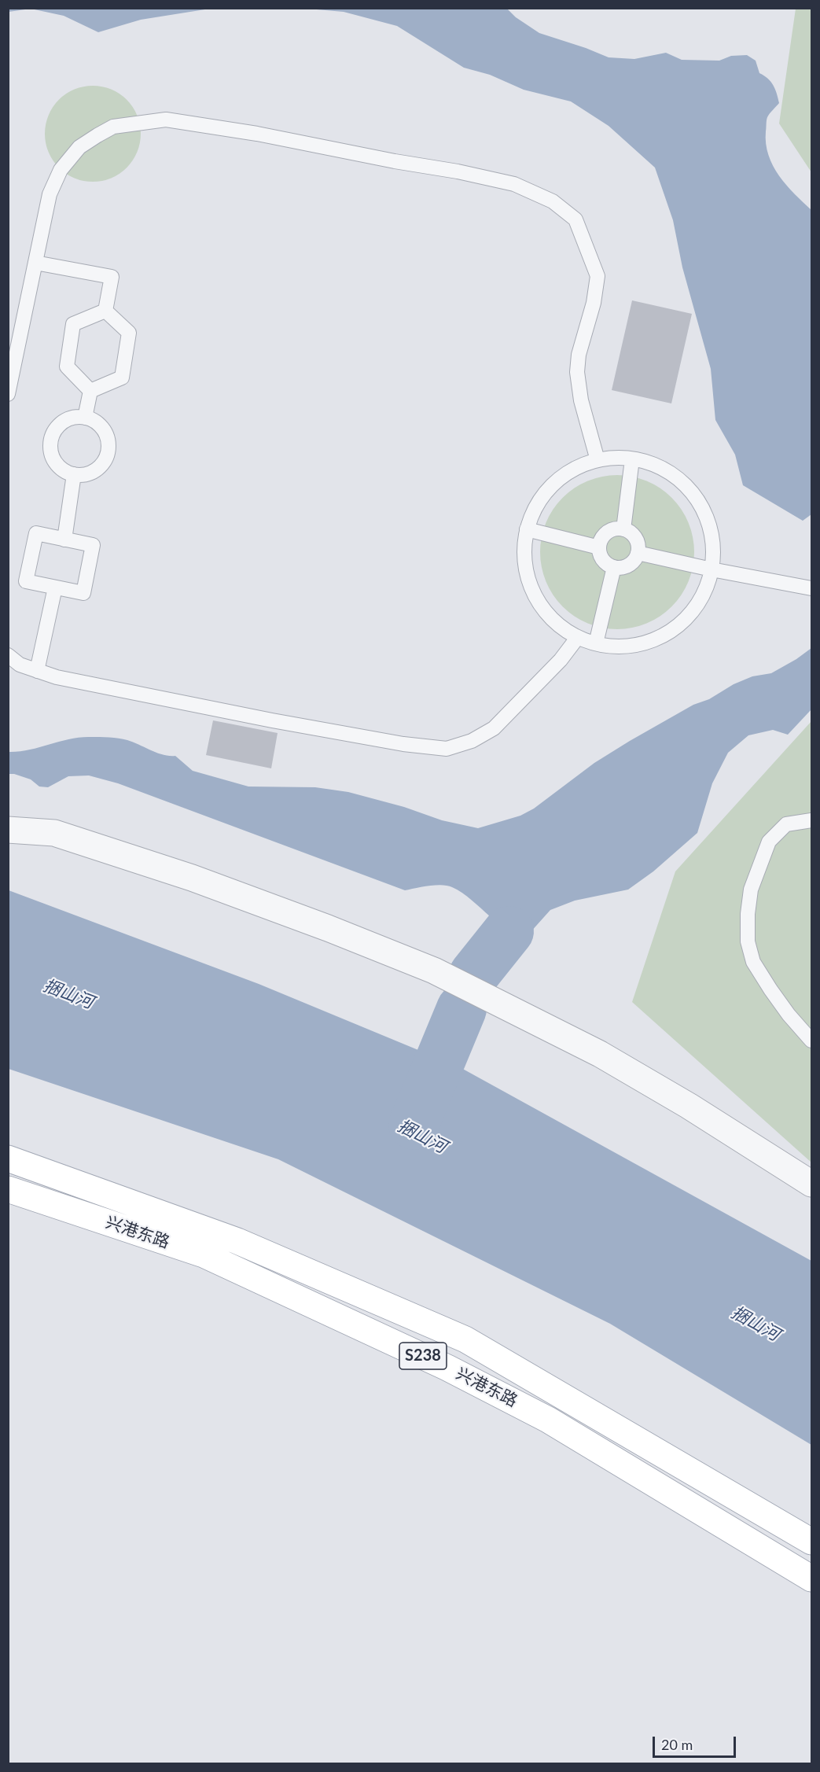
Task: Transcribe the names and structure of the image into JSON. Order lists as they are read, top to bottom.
{
  "streets": {
    "main road": ["兴港东路", "S238"]
  },
  "water": ["捆山河"],
  "scale_bar": "20 m"
}
